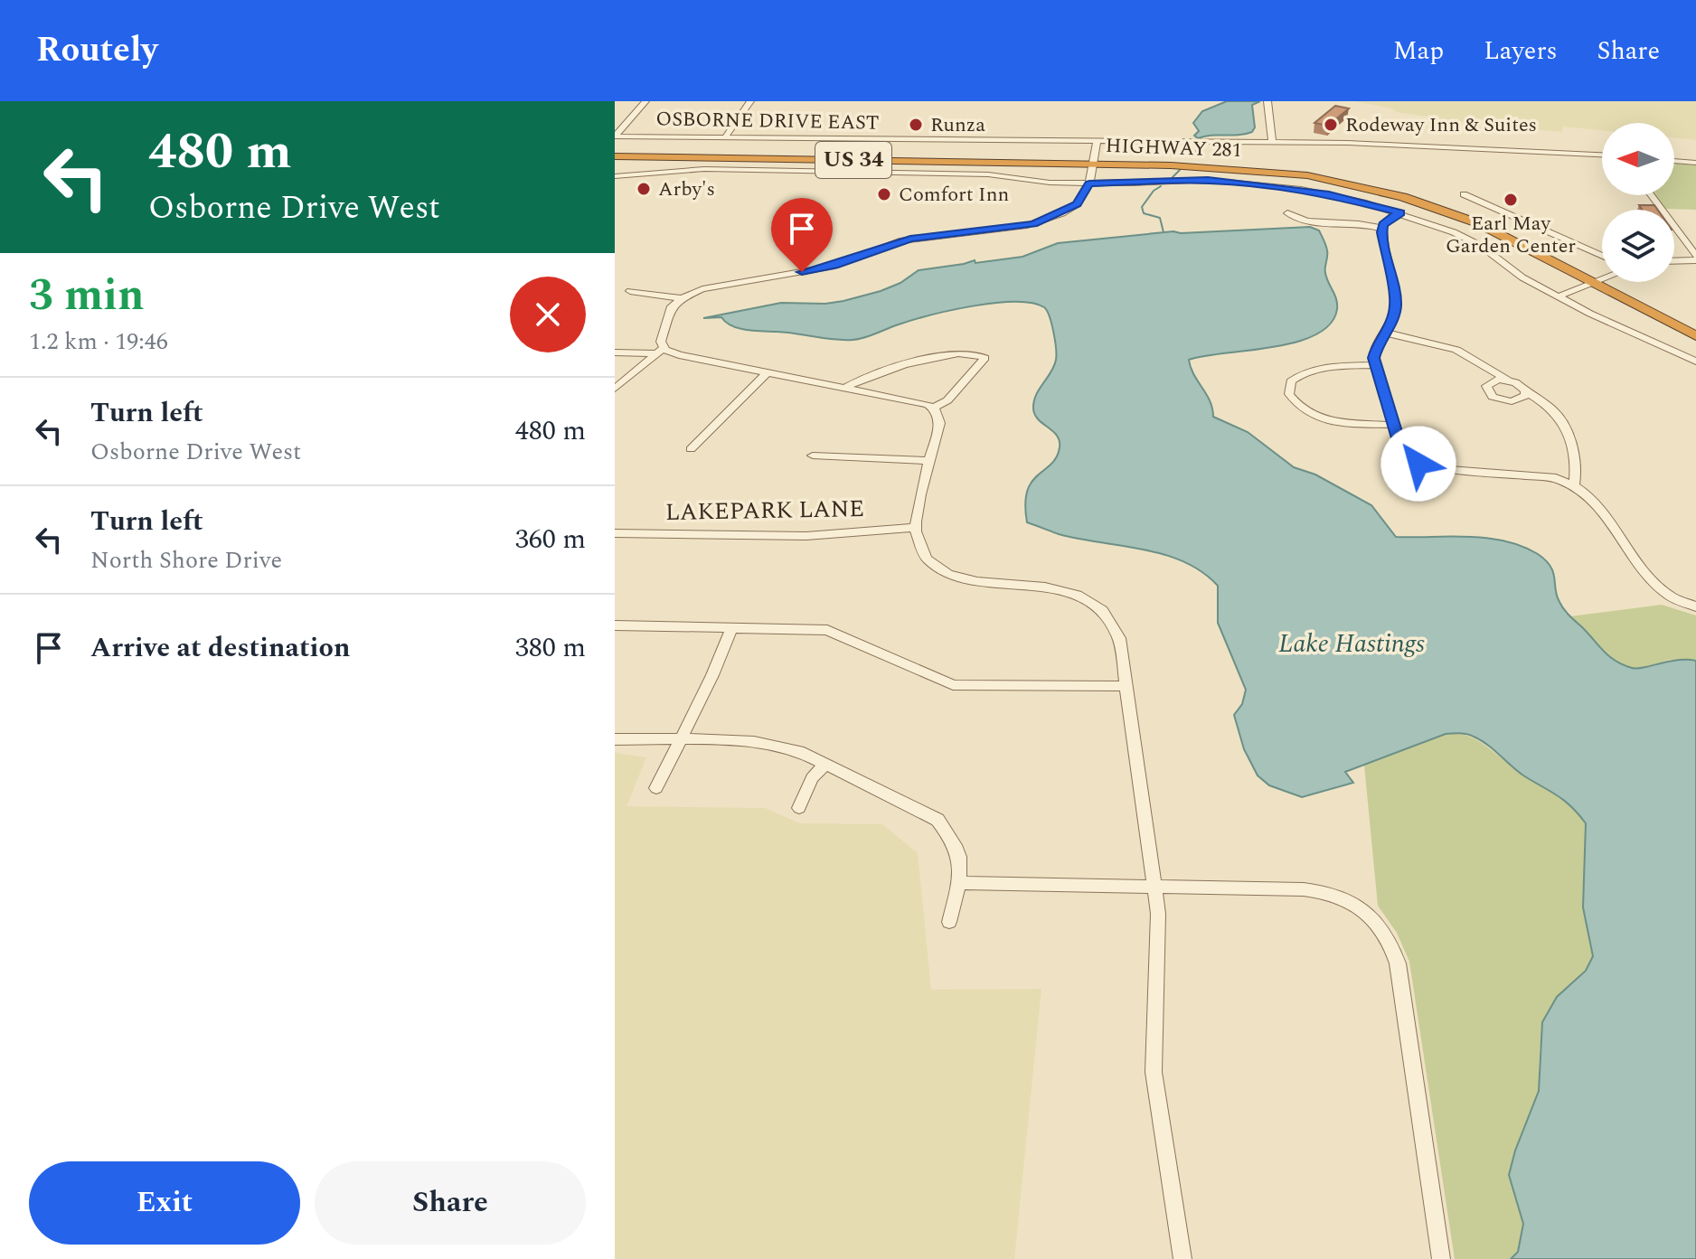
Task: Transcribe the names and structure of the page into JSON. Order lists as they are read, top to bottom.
{
  "streets": {
    "highway": ["HIGHWAY 281", "US 34"],
    "street": ["OSBORNE DRIVE EAST", "LAKEPARK LANE"]
  },
  "water": ["Lake Hastings"],
  "places": [
    "Runza",
    "Rodeway Inn & Suites",
    "Arby's",
    "Comfort Inn",
    "Earl May Garden Center"
  ],
  "north": "left",
  "page": {
    "header": "Routely",
    "nav": ["Map", "Layers", "Share"],
    "turn": ["480 m", "Osborne Drive West"],
    "heading": ["3 min", "1.2 km · 19:46"],
    "list": [
      {
        "name": "Turn left",
        "note": "Osborne Drive West",
        "value": "480 m"
      },
      {
        "name": "Turn left",
        "note": "North Shore Drive",
        "value": "360 m"
      },
      {
        "name": "Arrive at destination",
        "value": "380 m"
      }
    ],
    "buttons": ["Exit", "Share"]
  }
}
